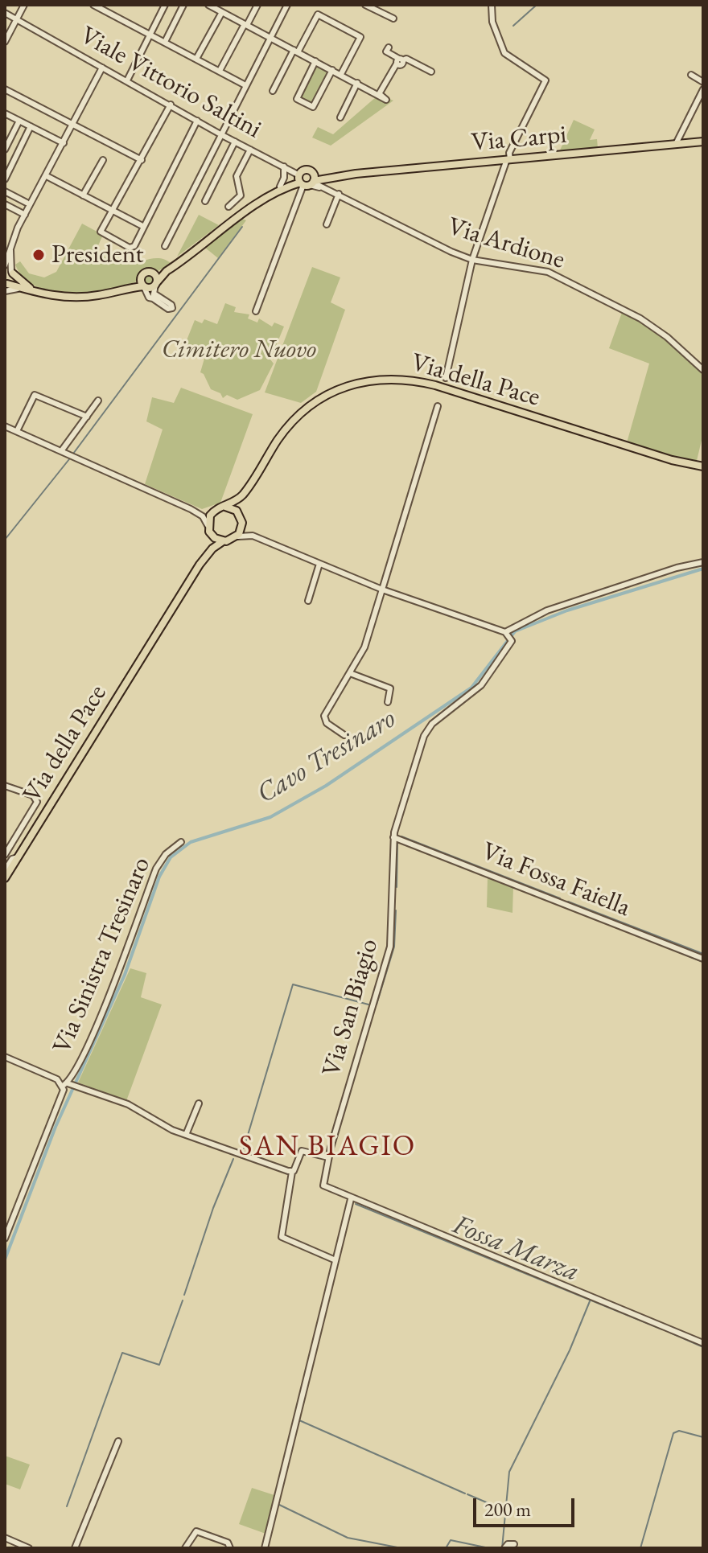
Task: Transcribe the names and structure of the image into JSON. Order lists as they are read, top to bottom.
{
  "streets": {
    "main road": ["Via Carpi", "Via della Pace"],
    "street": [
      "Viale Vittorio Saltini",
      "Via Ardione",
      "Via Fossa Faiella",
      "Via Sinistra Tresinaro",
      "Via San Biagio"
    ]
  },
  "crossings": [
    ["Viale Vittorio Saltini", "Via Carpi"],
    ["Viale Vittorio Saltini", "Via Ardione"],
    ["Via Carpi", "Via Ardione"],
    ["Via Fossa Faiella", "Via San Biagio"]
  ],
  "districts": ["SAN BIAGIO"],
  "water": ["Cavo Tresinaro", "Fossa Marza"],
  "parks": ["Cimitero Nuovo"],
  "places": ["President"],
  "scale_bar": "200 m"
}
